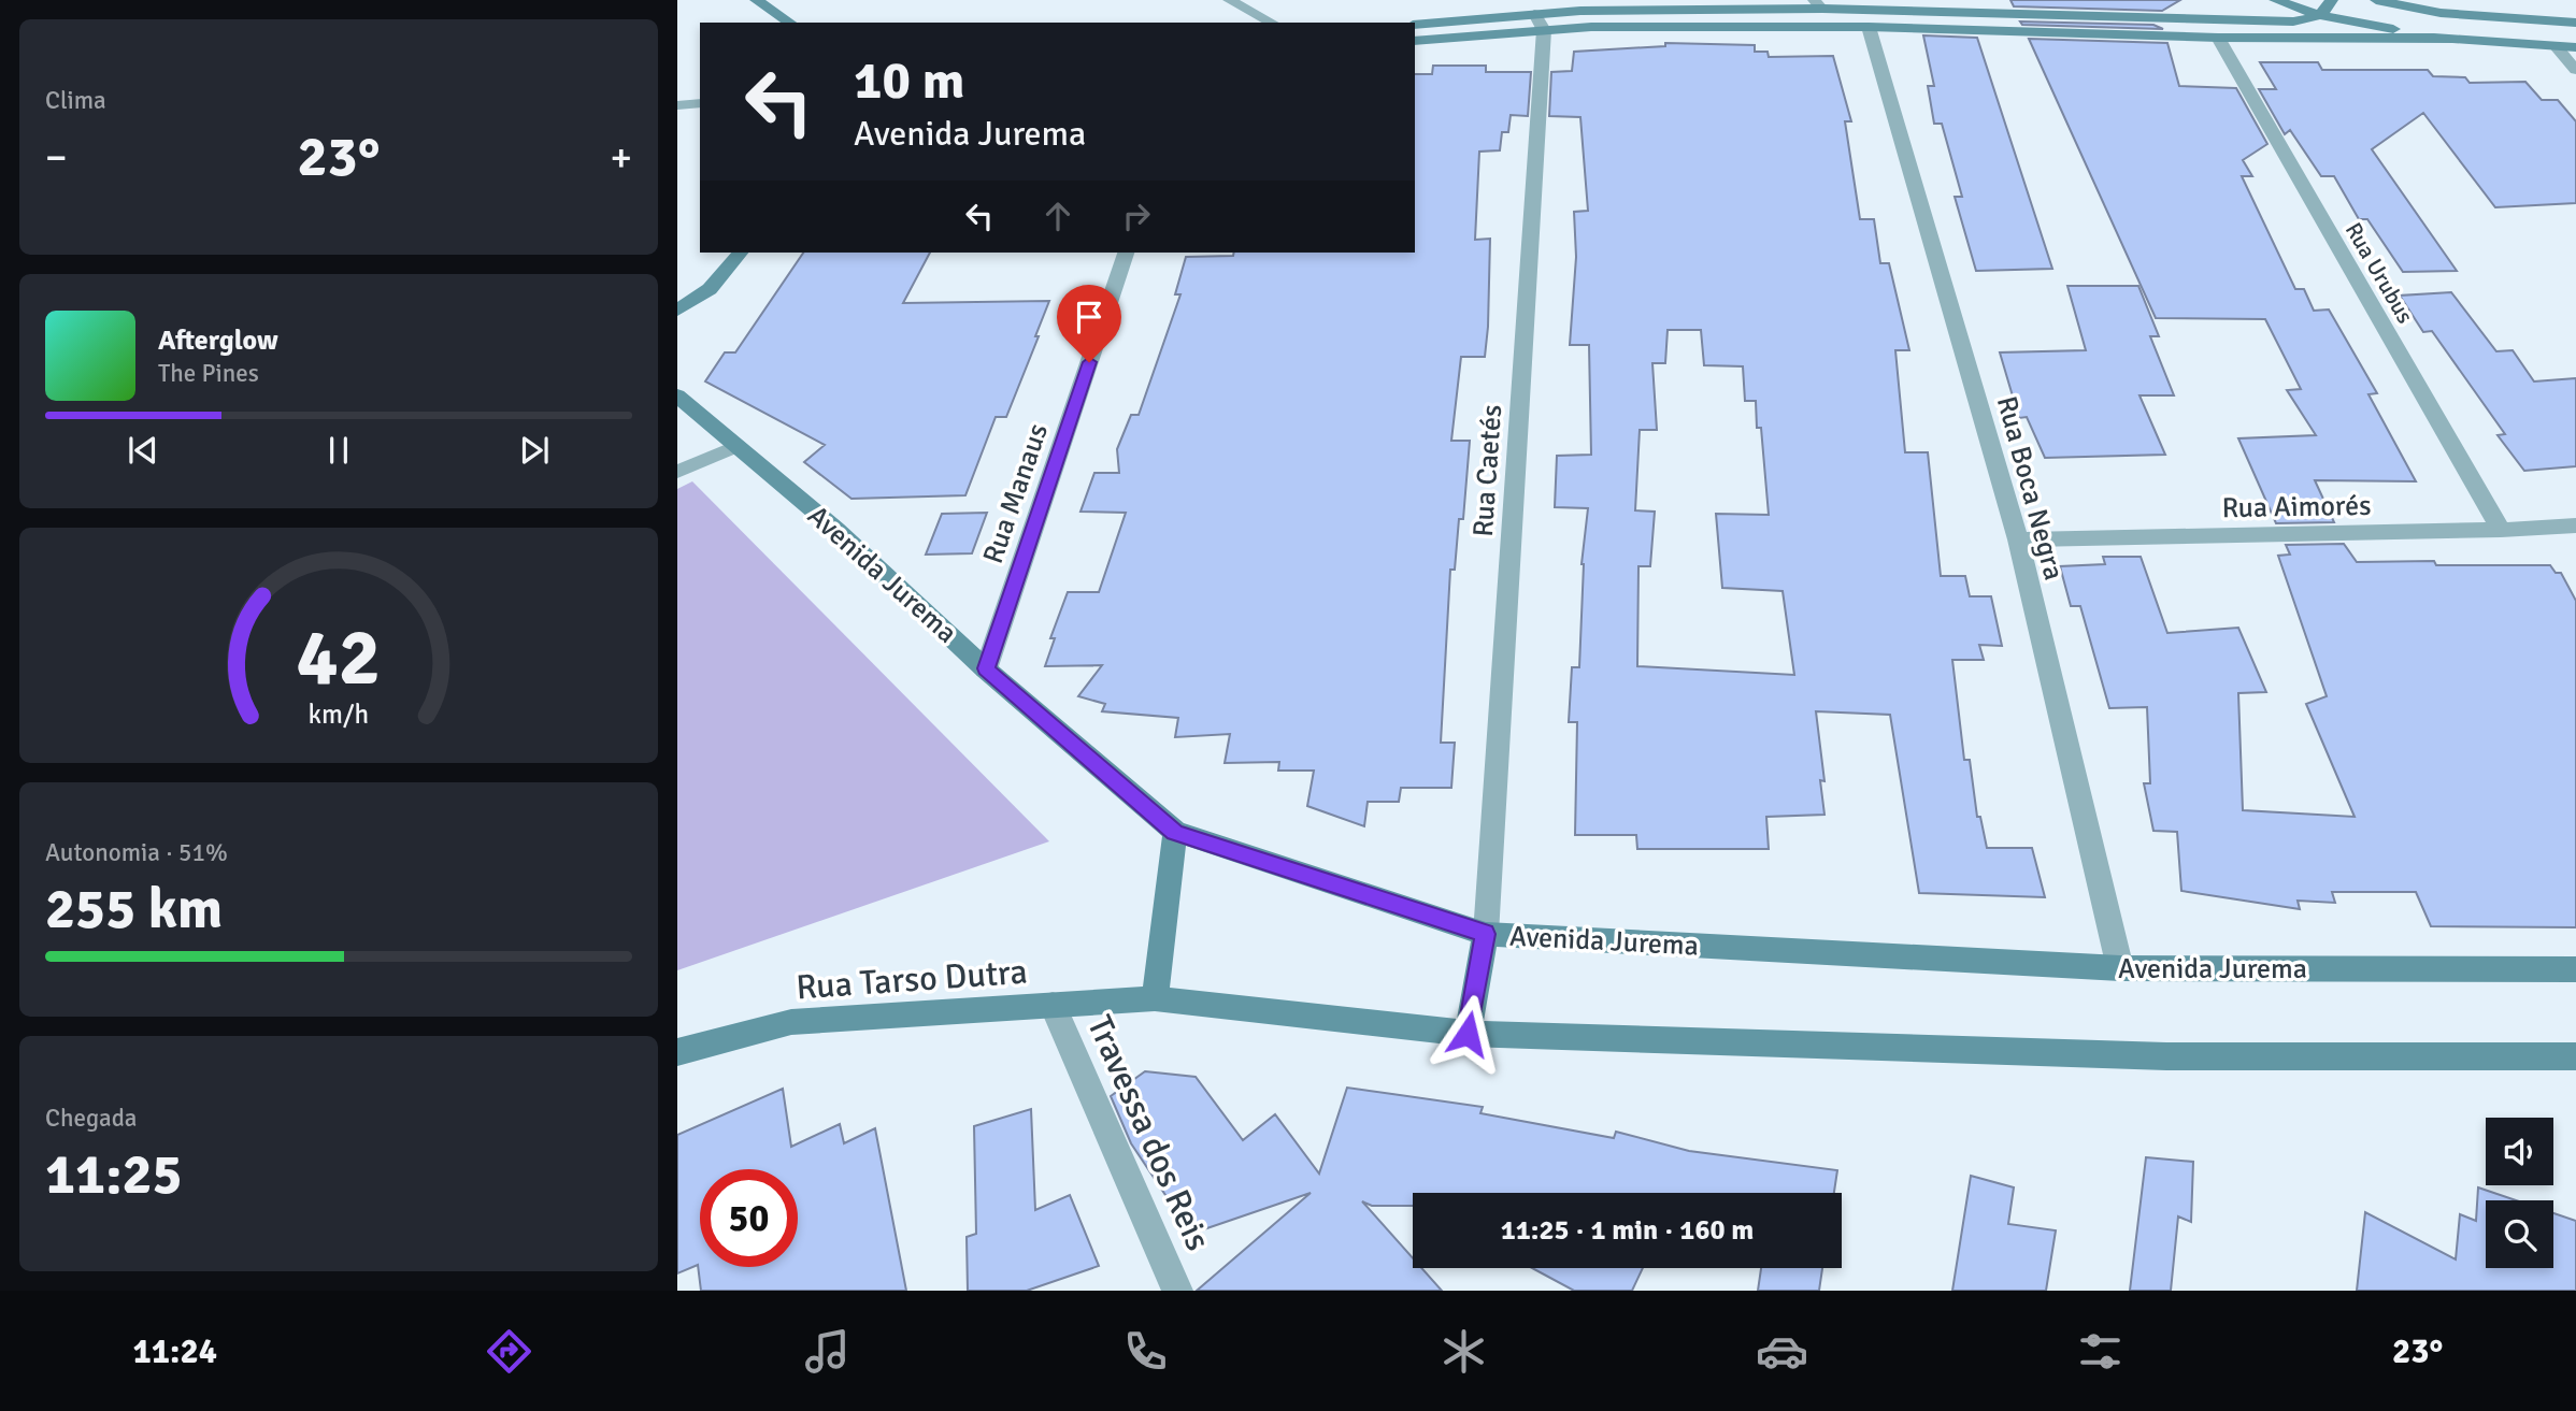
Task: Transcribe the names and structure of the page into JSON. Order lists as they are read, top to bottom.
{
  "streets": {
    "street": [
      "Rua Urubus",
      "Rua Caetés",
      "Rua Boca Negra",
      "Rua Manaus",
      "Rua Aimorés",
      "Avenida Jurema",
      "Rua Tarso Dutra",
      "Travessa dos Reis"
    ]
  },
  "crossings": [
    ["Rua Urubus", "Rua Aimorés"],
    ["Rua Caetés", "Avenida Jurema"],
    ["Rua Boca Negra", "Rua Aimorés"],
    ["Rua Boca Negra", "Avenida Jurema"],
    ["Rua Manaus", "Avenida Jurema"],
    ["Rua Tarso Dutra", "Travessa dos Reis"]
  ],
  "page": {
    "tile": [
      "Clima",
      ["Autonomia · 51%", "255 km"],
      ["Chegada", "11:25"]
    ],
    "turn": ["10 m", "Avenida Jurema"],
    "heat": ["−", "23°", "+"],
    "song": ["Afterglow", "The Pines"],
    "limit": "50",
    "trip": "11:25 · 1 min · 160 m",
    "tabs": ["11:24", "23°"],
    "gauge": ["42", "km/h"]
  }
}
